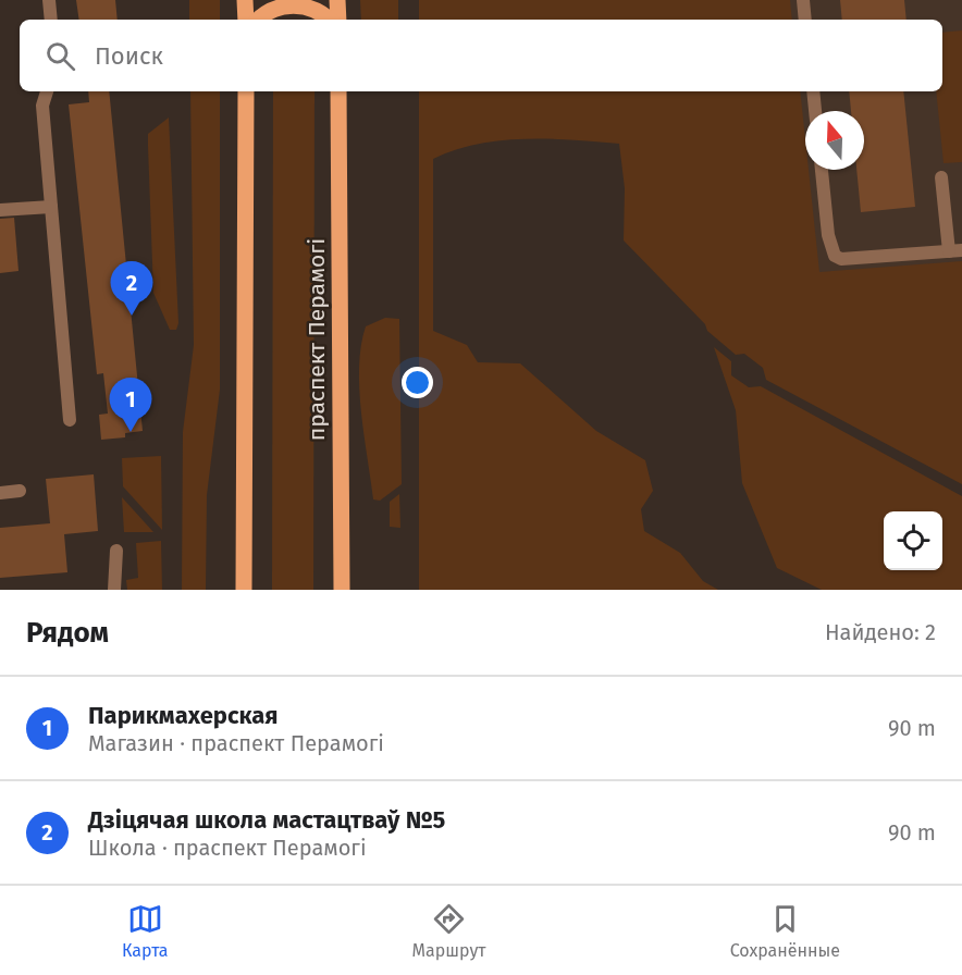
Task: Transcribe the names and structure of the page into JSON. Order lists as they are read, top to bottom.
{
  "streets": {
    "main road": ["праспект Перамогі"]
  },
  "north": "top",
  "page": {
    "search": "Поиск",
    "pins": ["2", "1"],
    "heading": ["Рядом", "Найдено: 2"],
    "list": [
      {
        "mark": "1",
        "name": "Парикмахерская",
        "note": "Магазин · праспект Перамогі",
        "value": "90 m"
      },
      {
        "mark": "2",
        "name": "Дзіцячая школа мастацтваў №5",
        "note": "Школа · праспект Перамогі",
        "value": "90 m"
      }
    ],
    "nav": ["Карта", "Маршрут", "Сохранённые"]
  }
}
